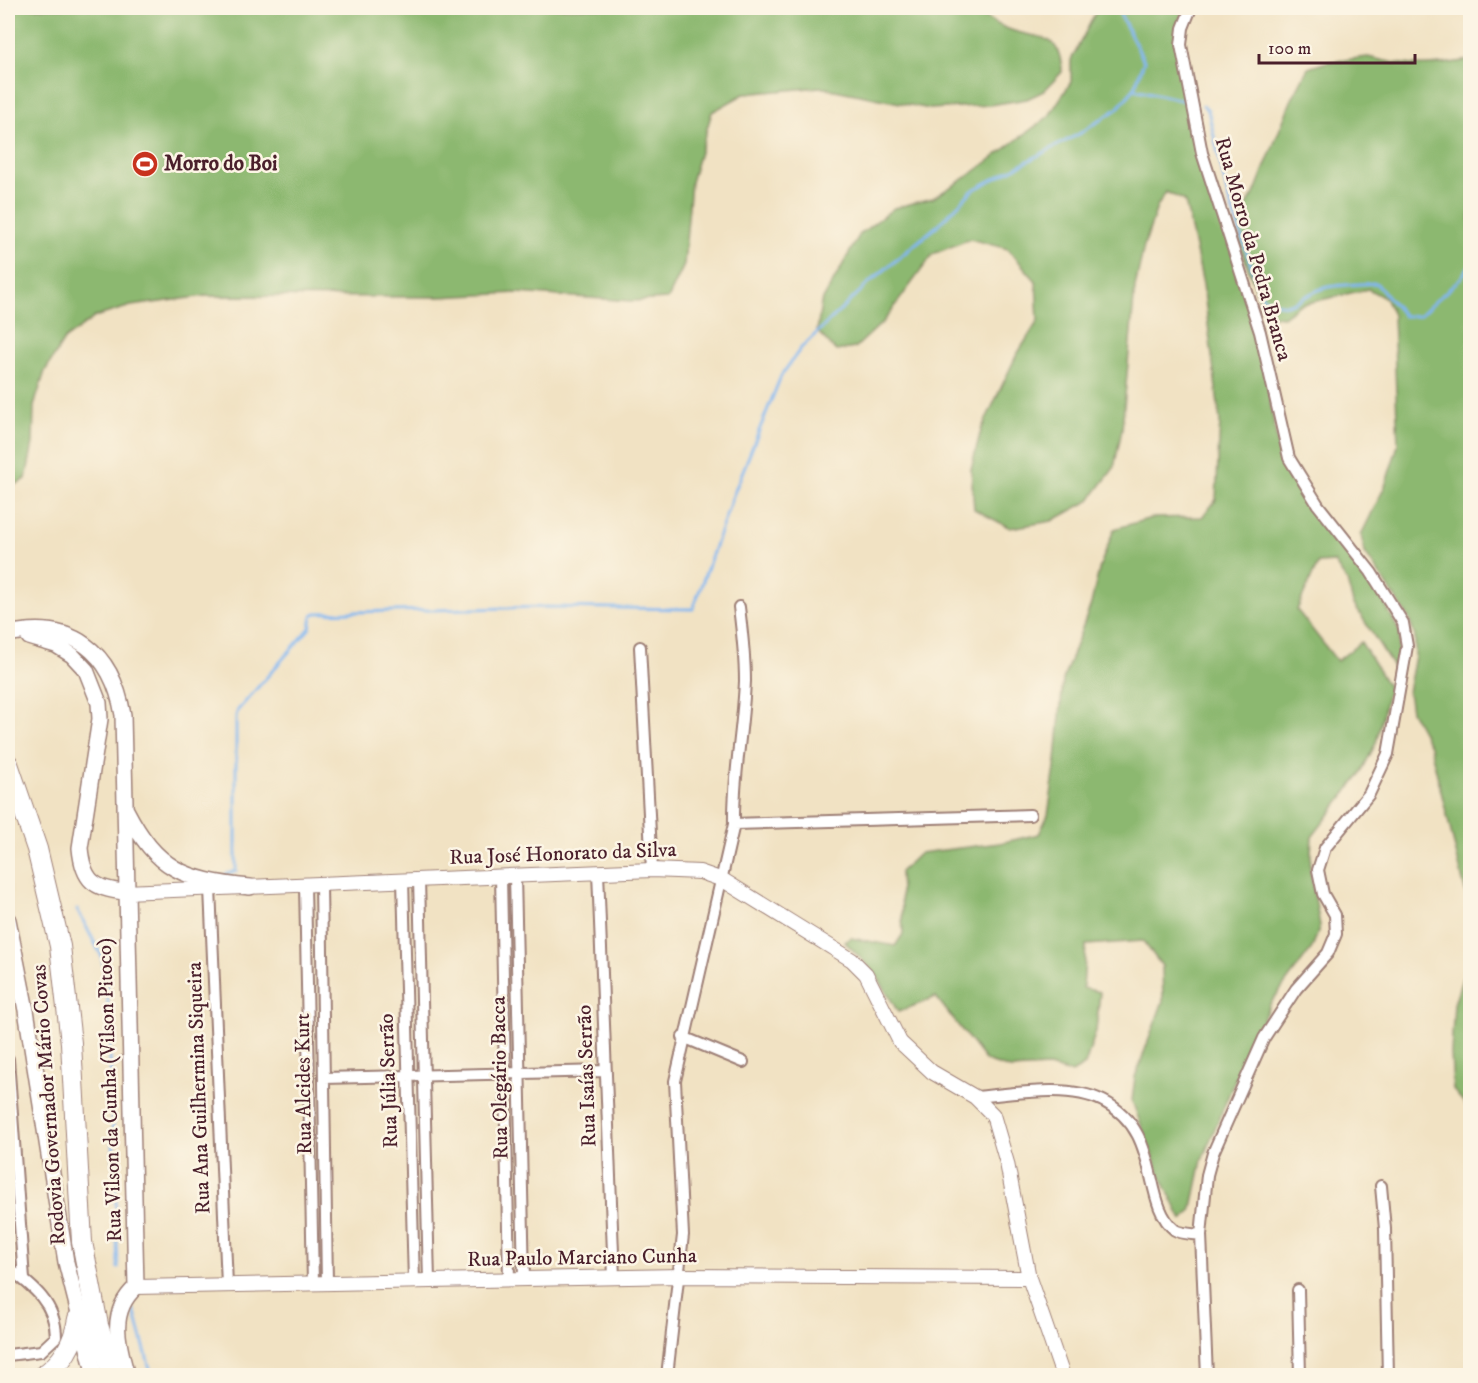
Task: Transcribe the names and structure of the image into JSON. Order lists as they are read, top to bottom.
{
  "streets": {
    "highway": ["Rodovia Governador Mário Covas"],
    "main road": ["Rua Vilson da Cunha (Vilson Pitoco)"],
    "street": [
      "Rua Morro da Pedra Branca",
      "Rua José Honorato da Silva",
      "Rua Isaías Serrão",
      "Rua Olegário Bacca",
      "Rua Júlia Serrão",
      "Rua Alcides Kurt",
      "Rua Ana Guilhermina Siqueira",
      "Rua Paulo Marciano Cunha"
    ]
  },
  "crossings": [
    ["Rua José Honorato da Silva", "Rua Isaías Serrão"],
    ["Rua José Honorato da Silva", "Rua Olegário Bacca"],
    ["Rua José Honorato da Silva", "Rua Júlia Serrão"],
    ["Rua José Honorato da Silva", "Rua Alcides Kurt"],
    ["Rua José Honorato da Silva", "Rua Paulo Marciano Cunha"],
    ["Rua Isaías Serrão", "Rua Paulo Marciano Cunha"],
    ["Rua Olegário Bacca", "Rua Paulo Marciano Cunha"],
    ["Rua Júlia Serrão", "Rua Paulo Marciano Cunha"],
    ["Rua Alcides Kurt", "Rua Paulo Marciano Cunha"],
    ["Rua Ana Guilhermina Siqueira", "Rua Paulo Marciano Cunha"],
    ["Rua Vilson da Cunha (Vilson Pitoco)", "Rua Paulo Marciano Cunha"]
  ],
  "places": {
    "sports": ["Morro do Boi"]
  },
  "scale_bar": "100 m"
}
